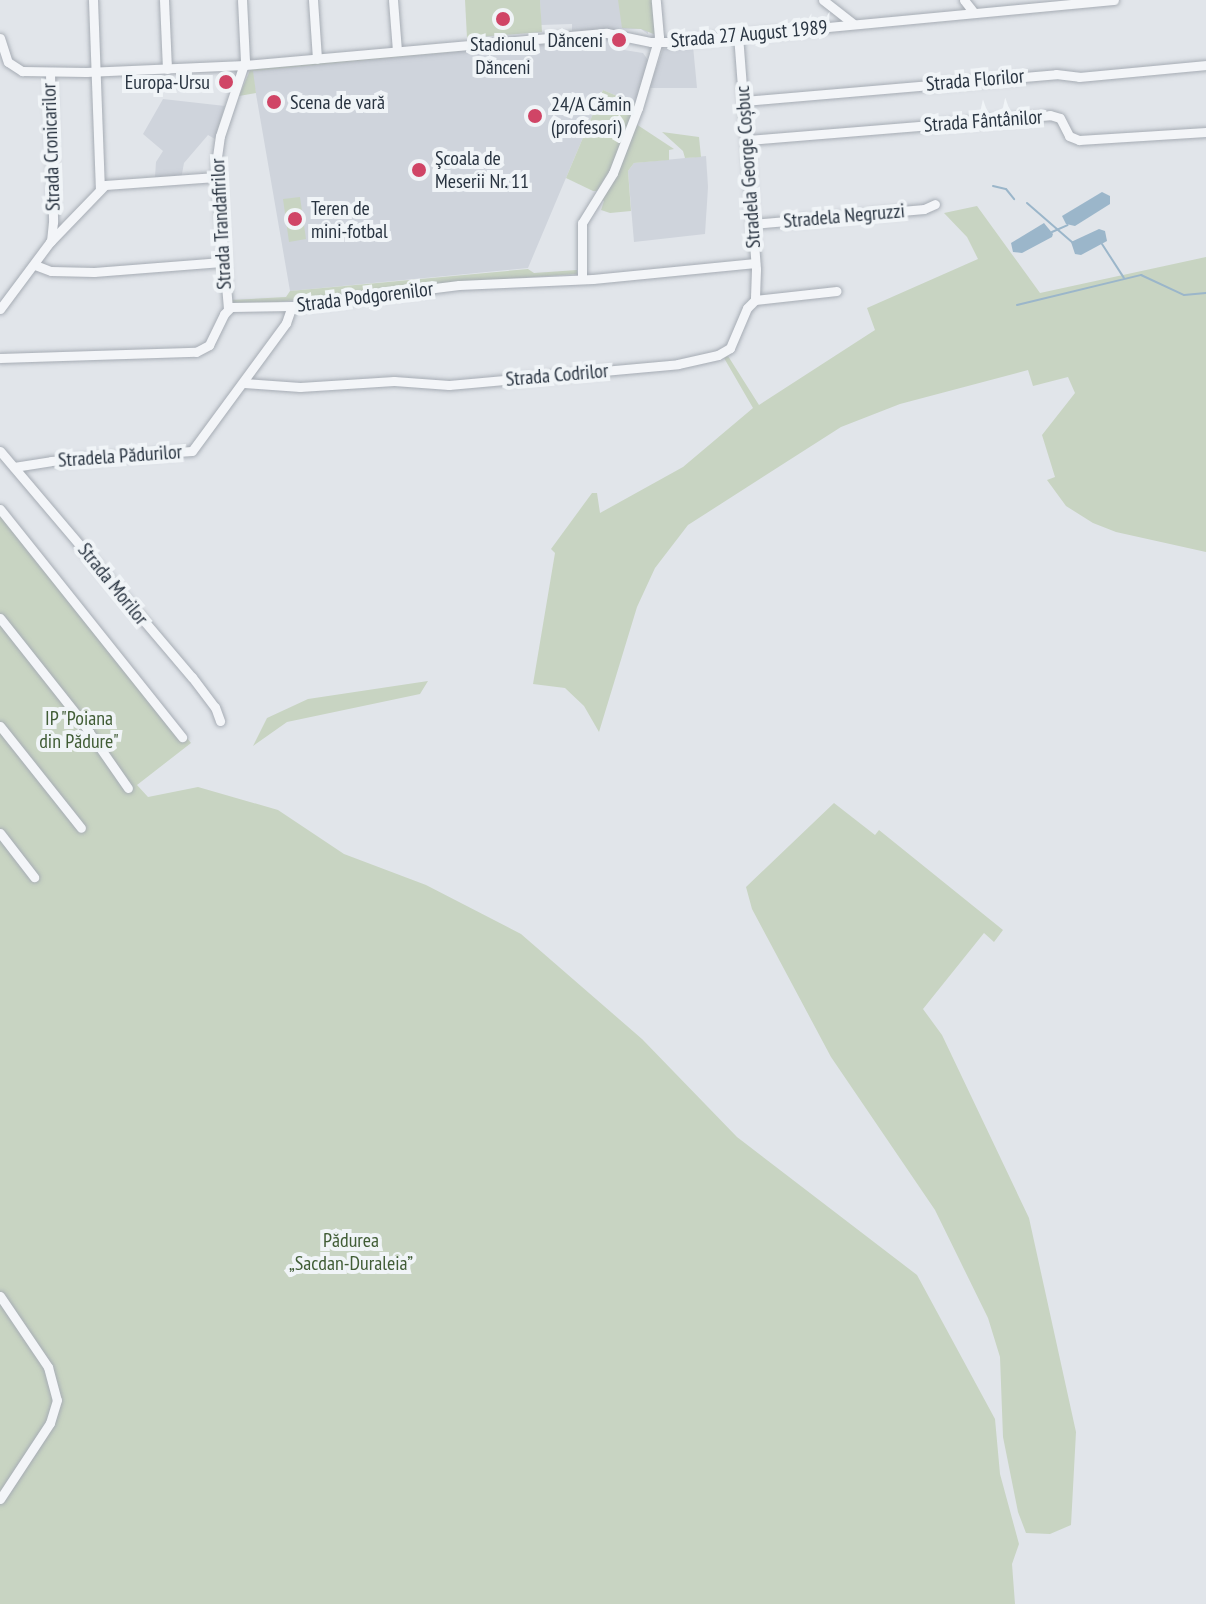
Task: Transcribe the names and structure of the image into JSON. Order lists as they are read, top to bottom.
{
  "streets": {
    "street": [
      "Strada 27 August 1989",
      "Strada Florilor",
      "Strada Fântânilor",
      "Strada Cronicarilor",
      "Stradela George Coșbuc",
      "Stradela Negruzzi",
      "Strada Trandafirilor",
      "Strada Podgorenilor",
      "Strada Codrilor",
      "Stradela Pădurilor",
      "Strada Morilor"
    ]
  },
  "crossings": [
    ["Strada 27 August 1989", "Strada Cronicarilor"],
    ["Strada 27 August 1989", "Stradela George Coșbuc"],
    ["Strada 27 August 1989", "Strada Trandafirilor"],
    ["Strada Florilor", "Stradela George Coșbuc"],
    ["Strada Fântânilor", "Stradela George Coșbuc"],
    ["Stradela George Coșbuc", "Stradela Negruzzi"],
    ["Stradela George Coșbuc", "Strada Podgorenilor"],
    ["Stradela George Coșbuc", "Strada Codrilor"],
    ["Strada Trandafirilor", "Strada Podgorenilor"],
    ["Strada Podgorenilor", "Stradela Pădurilor"],
    ["Strada Codrilor", "Stradela Pădurilor"],
    ["Stradela Pădurilor", "Strada Morilor"]
  ],
  "parks": ["IP \"Poiana din Pădure\"", "Pădurea „Sacdan-Duraleia”"],
  "places": [
    "Stadionul Dănceni",
    "Dănceni",
    "Europa-Ursu",
    "Scena de vară",
    "24/A Cămin (profesori)",
    "Şcoala de Meserii Nr. 11",
    "Teren de mini-fotbal"
  ]
}
